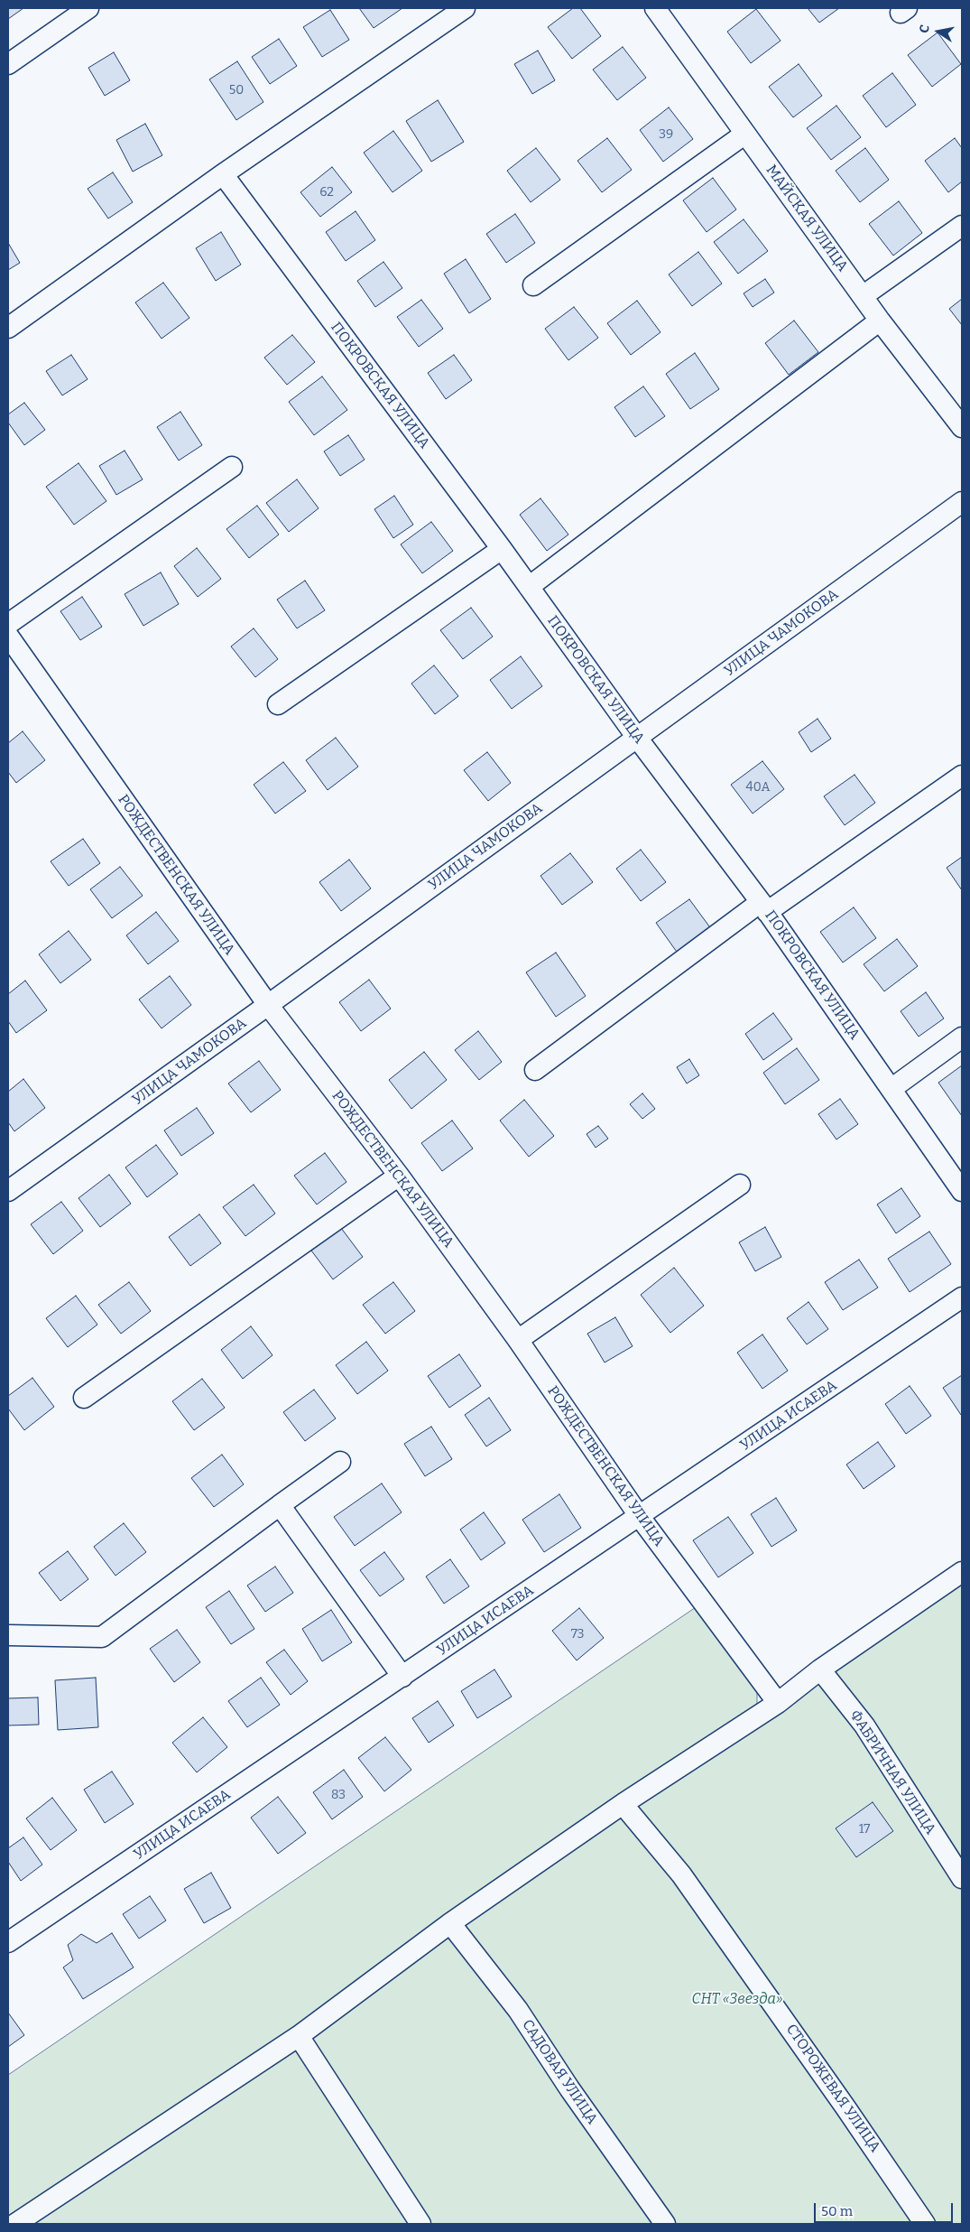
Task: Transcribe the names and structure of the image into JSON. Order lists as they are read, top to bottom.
{
  "streets": {
    "street": [
      "МАЙСКАЯ УЛИЦА",
      "ПОКРОВСКАЯ УЛИЦА",
      "УЛИЦА ЧАМОКОВА",
      "РОЖДЕСТВЕНСКАЯ УЛИЦА",
      "УЛИЦА ИСАЕВА",
      "ФАБРИЧНАЯ УЛИЦА",
      "САДОВАЯ УЛИЦА",
      "СТОРОЖЕВАЯ УЛИЦА"
    ]
  },
  "crossings": [
    ["ПОКРОВСКАЯ УЛИЦА", "УЛИЦА ЧАМОКОВА"],
    ["УЛИЦА ЧАМОКОВА", "РОЖДЕСТВЕНСКАЯ УЛИЦА"],
    ["РОЖДЕСТВЕНСКАЯ УЛИЦА", "УЛИЦА ИСАЕВА"]
  ],
  "parks": ["СНТ «Звезда»"],
  "house_numbers": [
    "50",
    "39",
    "62",
    "40А",
    "73",
    "83",
    "17"
  ],
  "scale_bar": "50 m",
  "north": "left"
}
